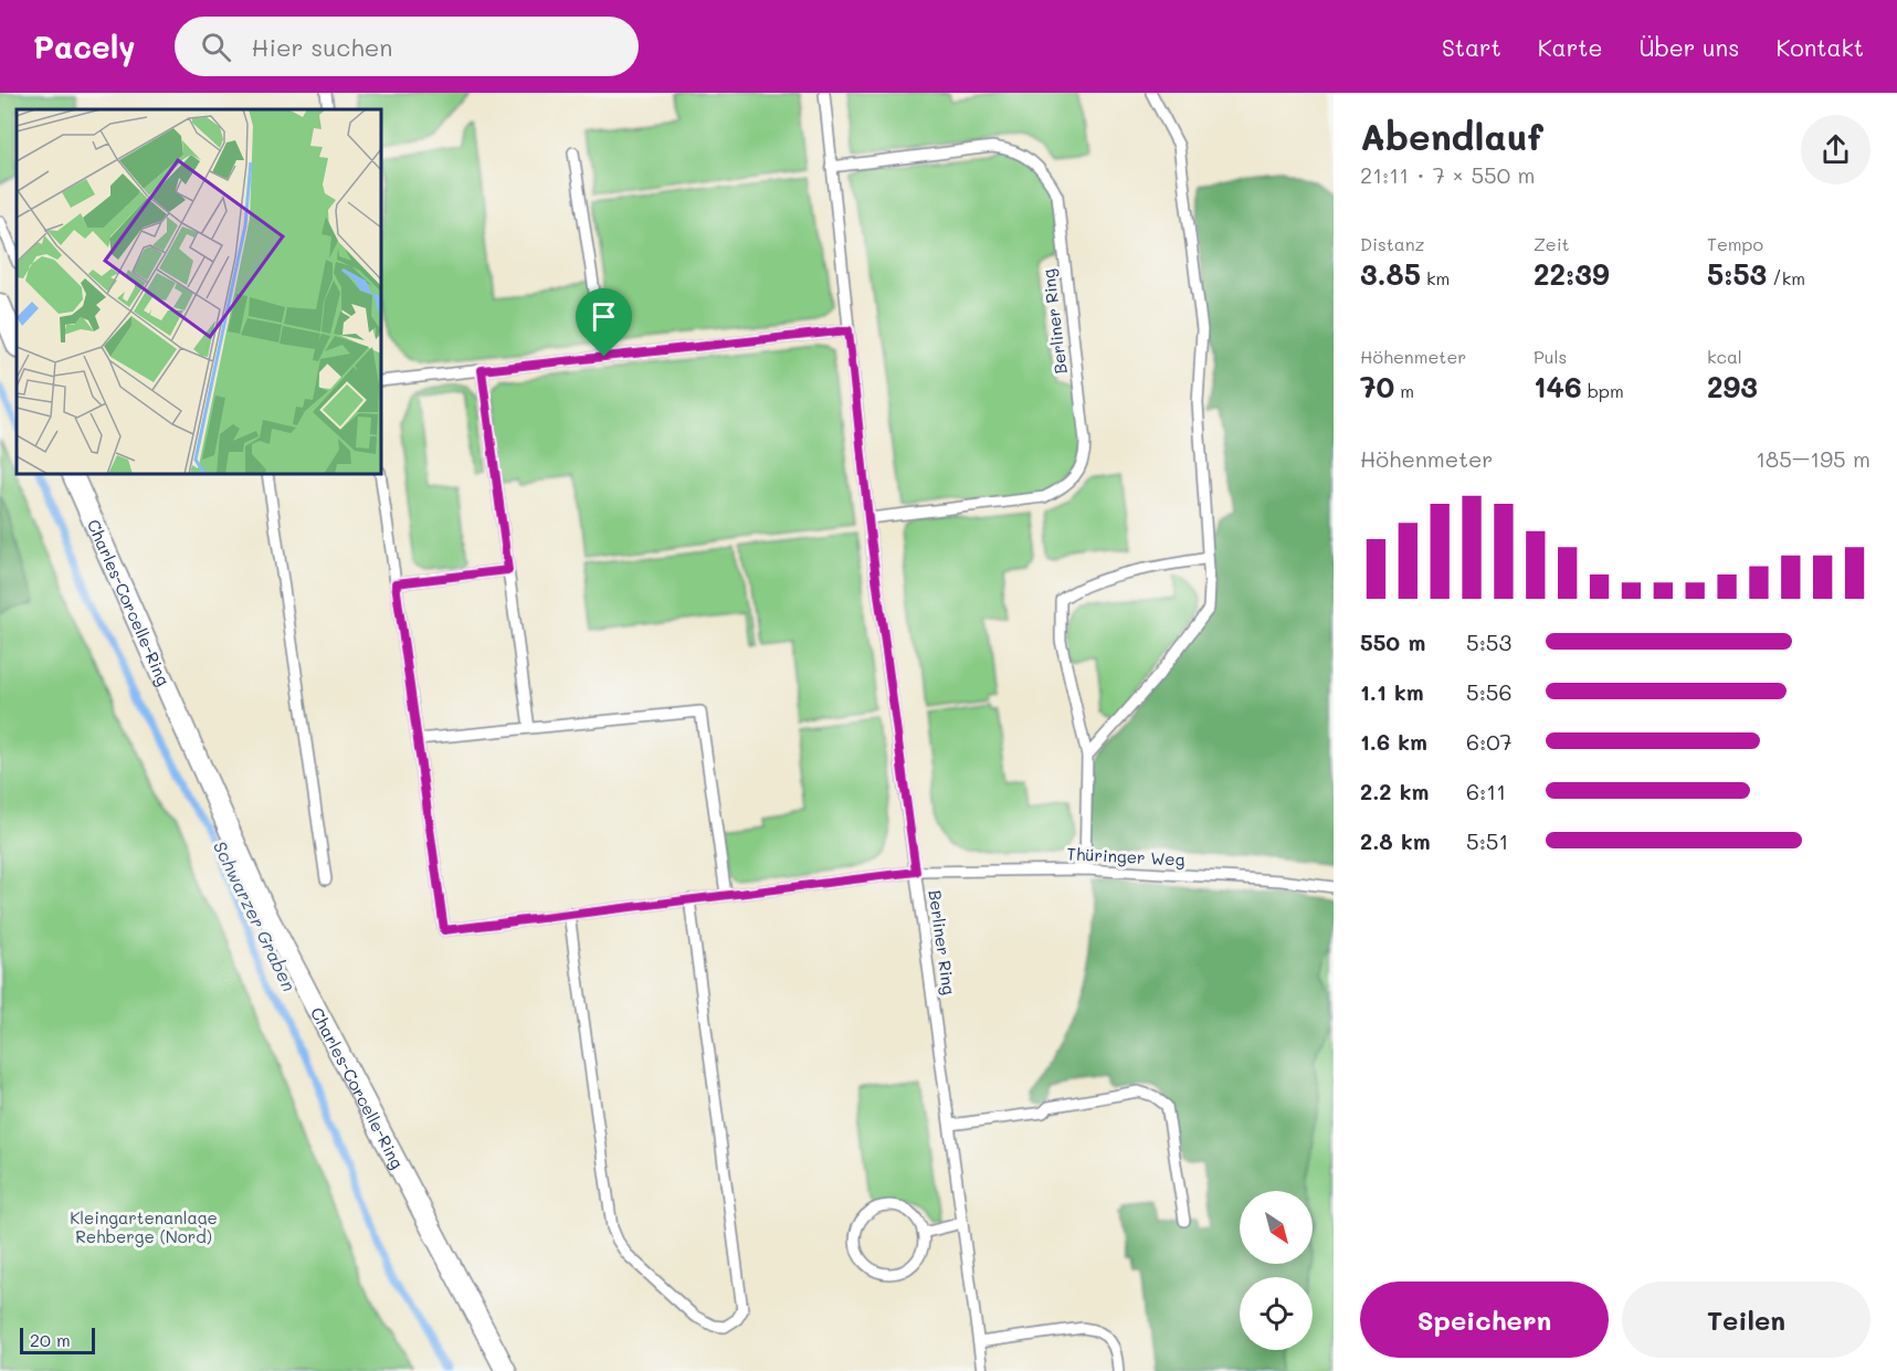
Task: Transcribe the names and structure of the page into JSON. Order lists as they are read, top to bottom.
{
  "streets": {
    "street": ["Charles-Corcelle-Ring"],
    "lane": ["Berliner Ring", "Thüringer Weg"]
  },
  "crossings": [
    ["Berliner Ring", "Thüringer Weg"]
  ],
  "water": ["Schwarzer Graben"],
  "parks": ["Kleingartenanlage Rehberge (Nord)"],
  "scale_bar": "20 m",
  "north": "bottom right",
  "page": {
    "header": "Pacely",
    "search": "Hier suchen",
    "nav": [
      "Start",
      "Karte",
      "Über uns",
      "Kontakt"
    ],
    "heading": ["Abendlauf", "21:11 · 7 × 550 m"],
    "stats": [
      ["Distanz", "3.85 km"],
      ["Zeit", "22:39"],
      ["Tempo", "5:53 /km"],
      ["Höhenmeter", "70 m"],
      ["Puls", "146 bpm"],
      ["kcal", "293"]
    ],
    "chart": ["Höhenmeter", "185–195 m"],
    "list": [
      {
        "name": "550 m",
        "note": "5:53"
      },
      {
        "name": "1.1 km",
        "note": "5:56"
      },
      {
        "name": "1.6 km",
        "note": "6:07"
      },
      {
        "name": "2.2 km",
        "note": "6:11"
      },
      {
        "name": "2.8 km",
        "note": "5:51"
      }
    ],
    "buttons": ["Speichern", "Teilen"],
    "scale": "20 m"
  }
}
